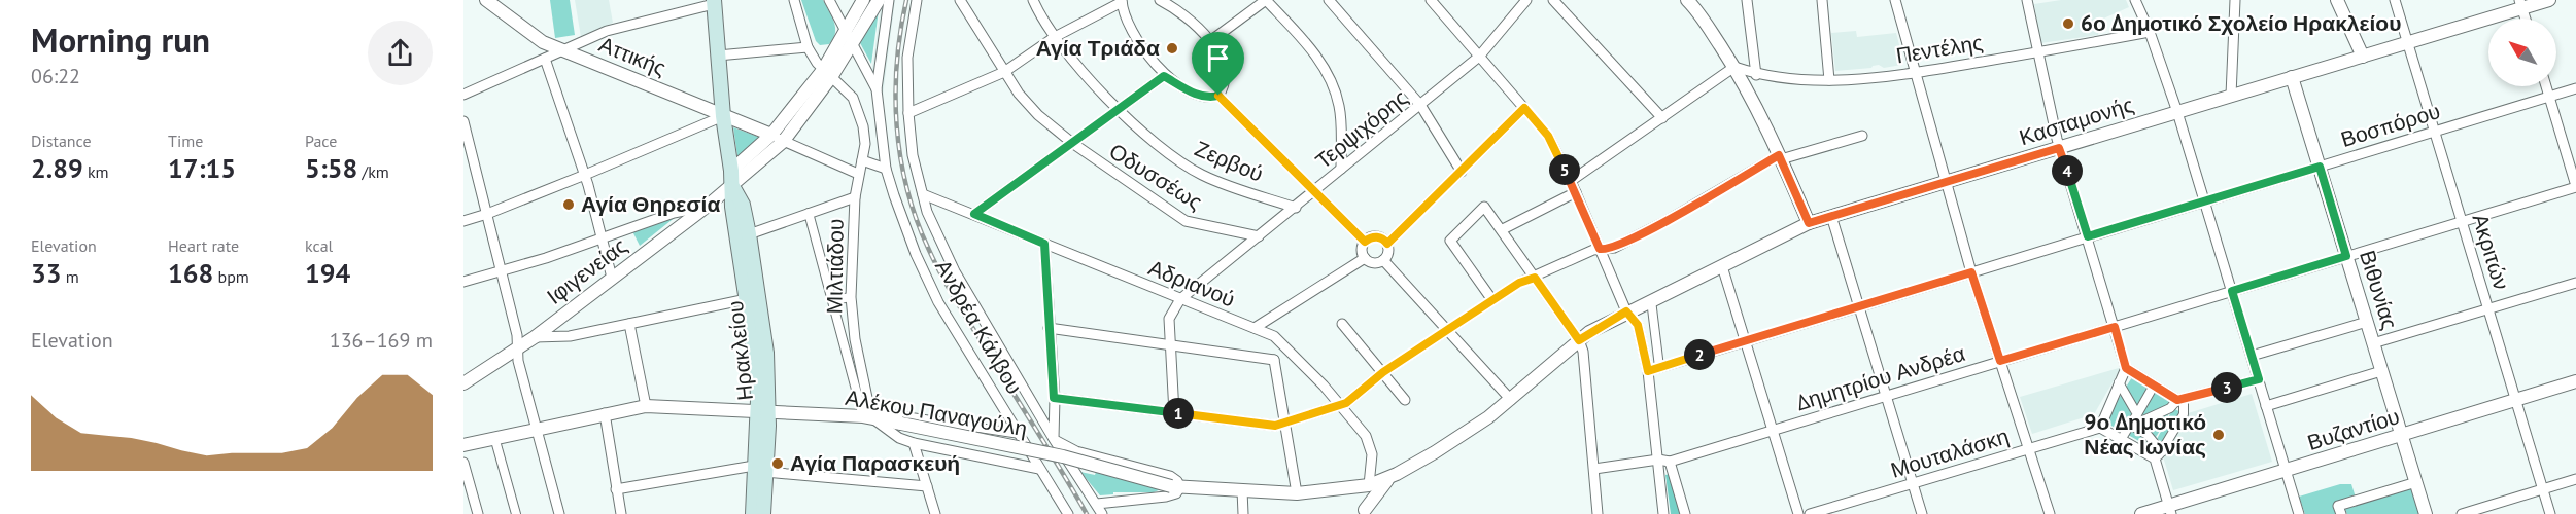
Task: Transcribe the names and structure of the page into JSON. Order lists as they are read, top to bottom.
{
  "streets": {
    "main road": ["Ηρακλείου"],
    "street": [
      "Πεντέλης",
      "Αττικής",
      "Κασταμονής",
      "Βοσπόρου",
      "Τερψιχόρης",
      "Ζερβού",
      "Οδυσσέως",
      "Ακριτών",
      "Μιλτιάδου",
      "Ιφιγενείας",
      "Αδριανού",
      "Βιθυνίας",
      "Ανδρέα Κάλβου",
      "Δημητρίου Ανδρέα",
      "Αλέκου Παναγούλη",
      "Βυζαντίου",
      "Μουταλάσκη"
    ]
  },
  "crossings": [
    ["Αττικής", "Ιφιγενείας"],
    ["Αττικής", "Ηρακλείου"],
    ["Κασταμονής", "Ακριτών"],
    ["Κασταμονής", "Βιθυνίας"],
    ["Κασταμονής", "Αλέκου Παναγούλη"],
    ["Βοσπόρου", "Ακριτών"],
    ["Βοσπόρου", "Βιθυνίας"],
    ["Τερψιχόρης", "Ζερβού"],
    ["Τερψιχόρης", "Οδυσσέως"],
    ["Τερψιχόρης", "Αδριανού"],
    ["Ακριτών", "Δημητρίου Ανδρέα"],
    ["Ακριτών", "Βυζαντίου"],
    ["Μιλτιάδου", "Αλέκου Παναγούλη"],
    ["Ιφιγενείας", "Ηρακλείου"],
    ["Αδριανού", "Αλέκου Παναγούλη"],
    ["Βιθυνίας", "Δημητρίου Ανδρέα"],
    ["Βιθυνίας", "Βυζαντίου"],
    ["Ηρακλείου", "Αλέκου Παναγούλη"]
  ],
  "places": [
    "6ο Δημοτικό Σχολείο Ηρακλείου",
    "Αγία Τριάδα",
    "Αγία Θηρεσία",
    "9ο Δημοτικό Νέας Ιωνίας",
    "Αγία Παρασκευή"
  ],
  "north": "top left",
  "page": {
    "heading": ["Morning run", "06:22"],
    "stats": [
      ["Distance", "2.89 km"],
      ["Time", "17:15"],
      ["Pace", "5:58 /km"],
      ["Elevation", "33 m"],
      ["Heart rate", "168 bpm"],
      ["kcal", "194"]
    ],
    "pins": [
      "5",
      "4",
      "2",
      "3",
      "1"
    ],
    "chart": ["Elevation", "136–169 m"]
  }
}
